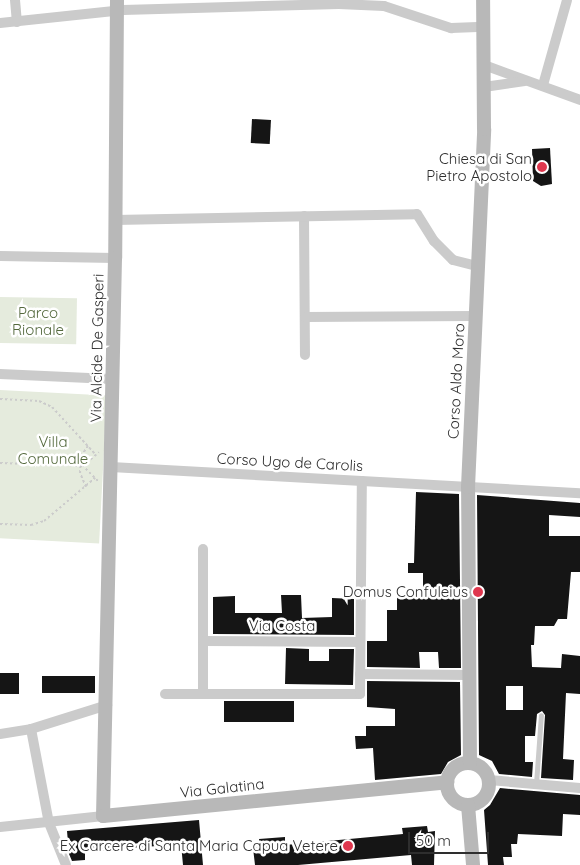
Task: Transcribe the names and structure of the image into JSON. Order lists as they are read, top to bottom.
{
  "streets": {
    "main road": ["Via Alcide De Gasperi", "Corso Aldo Moro", "Via Galatina"],
    "street": ["Corso Ugo de Carolis", "Via Costa"]
  },
  "crossings": [
    ["Via Alcide De Gasperi", "Corso Ugo de Carolis"],
    ["Via Alcide De Gasperi", "Via Galatina"],
    ["Corso Aldo Moro", "Corso Ugo de Carolis"],
    ["Corso Aldo Moro", "Via Galatina"]
  ],
  "parks": ["Parco Rionale", "Villa Comunale"],
  "places": ["Chiesa di San Pietro Apostolo", "Domus Confuleius", "Ex Carcere di Santa Maria Capua Vetere"],
  "scale_bar": "50 m"
}
